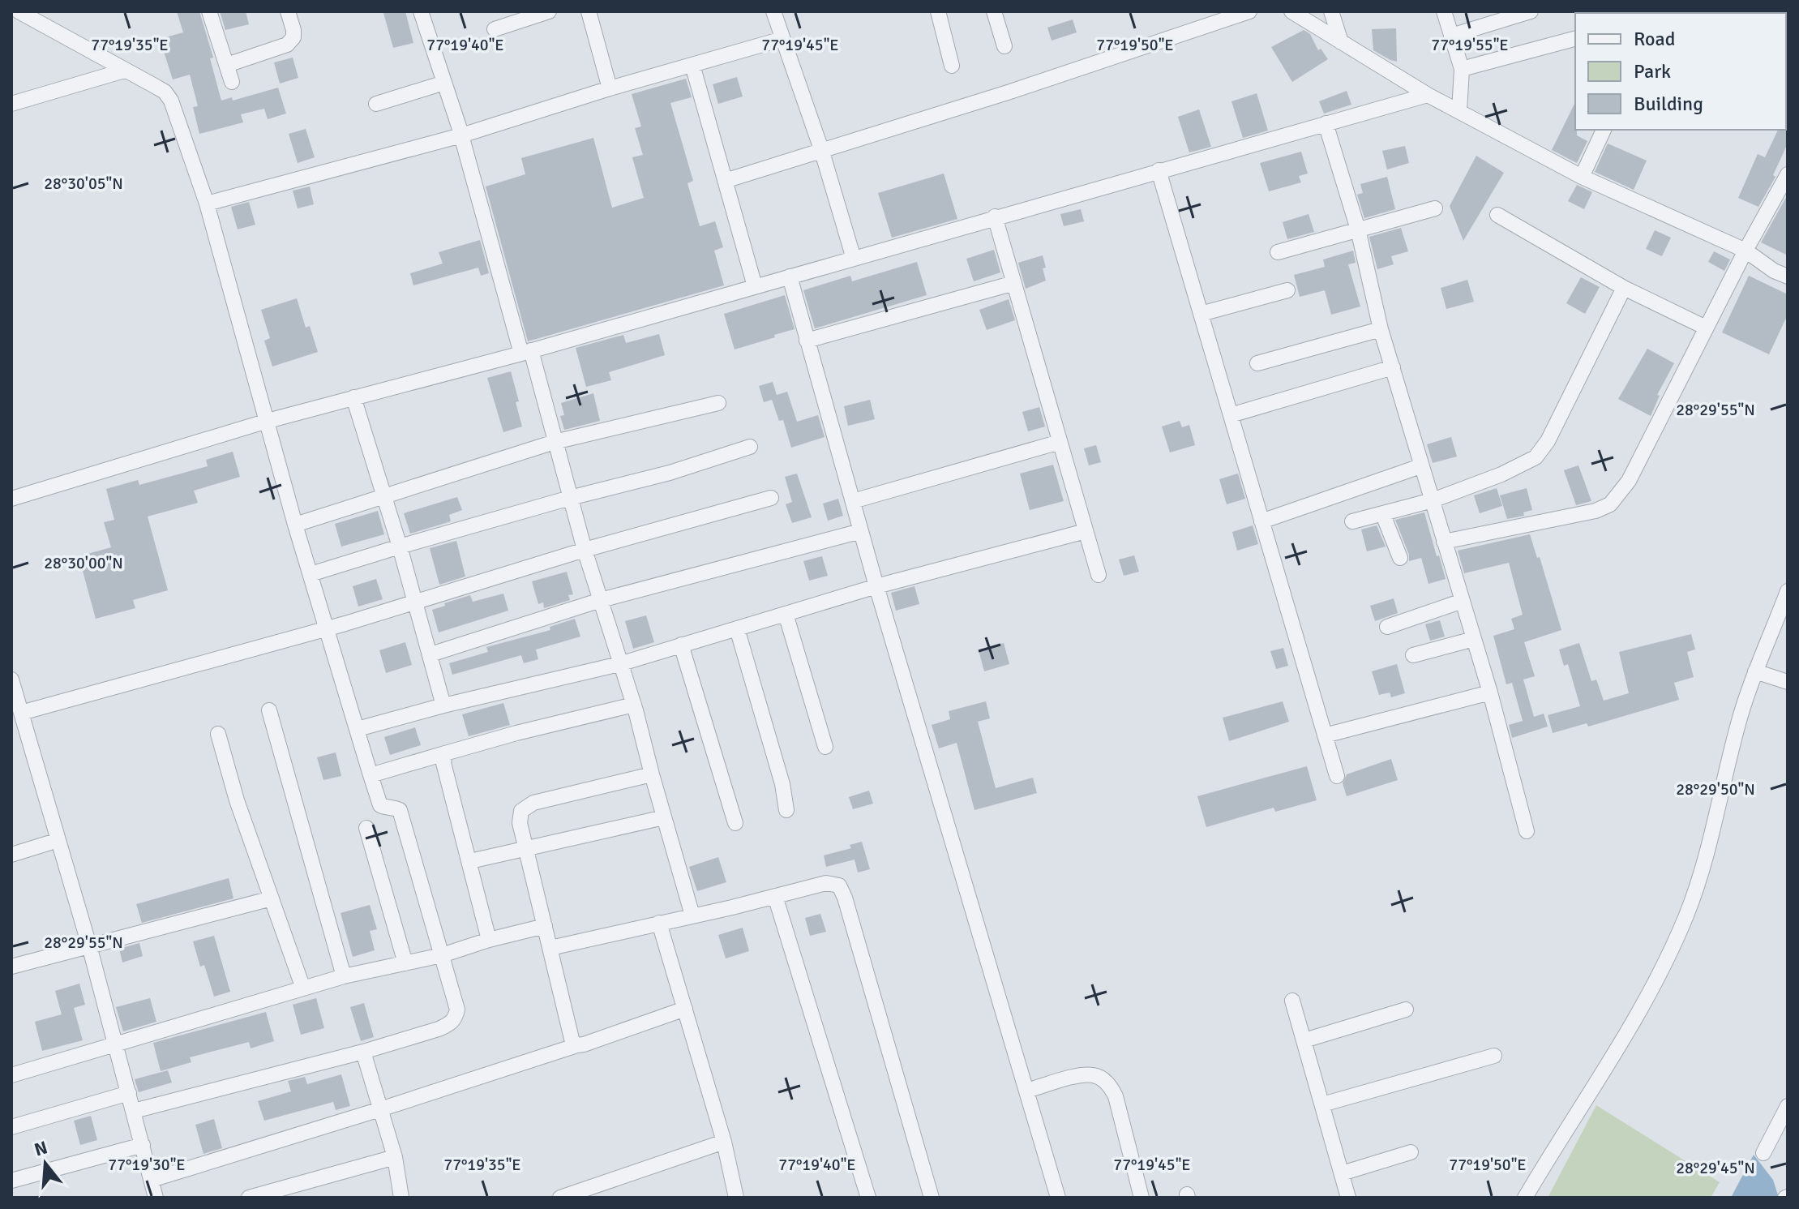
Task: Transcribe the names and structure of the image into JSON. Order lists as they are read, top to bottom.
{
  "legend": ["Road", "Park", "Building"],
  "north": "top",
  "coordinates": [
    "77°19'35\"E",
    "77°19'40\"E",
    "77°19'45\"E",
    "77°19'50\"E",
    "77°19'55\"E",
    "28°30'05\"N",
    "28°29'55\"N",
    "28°30'00\"N",
    "28°29'50\"N",
    "77°19'30\"E",
    "28°29'45\"N"
  ]
}
